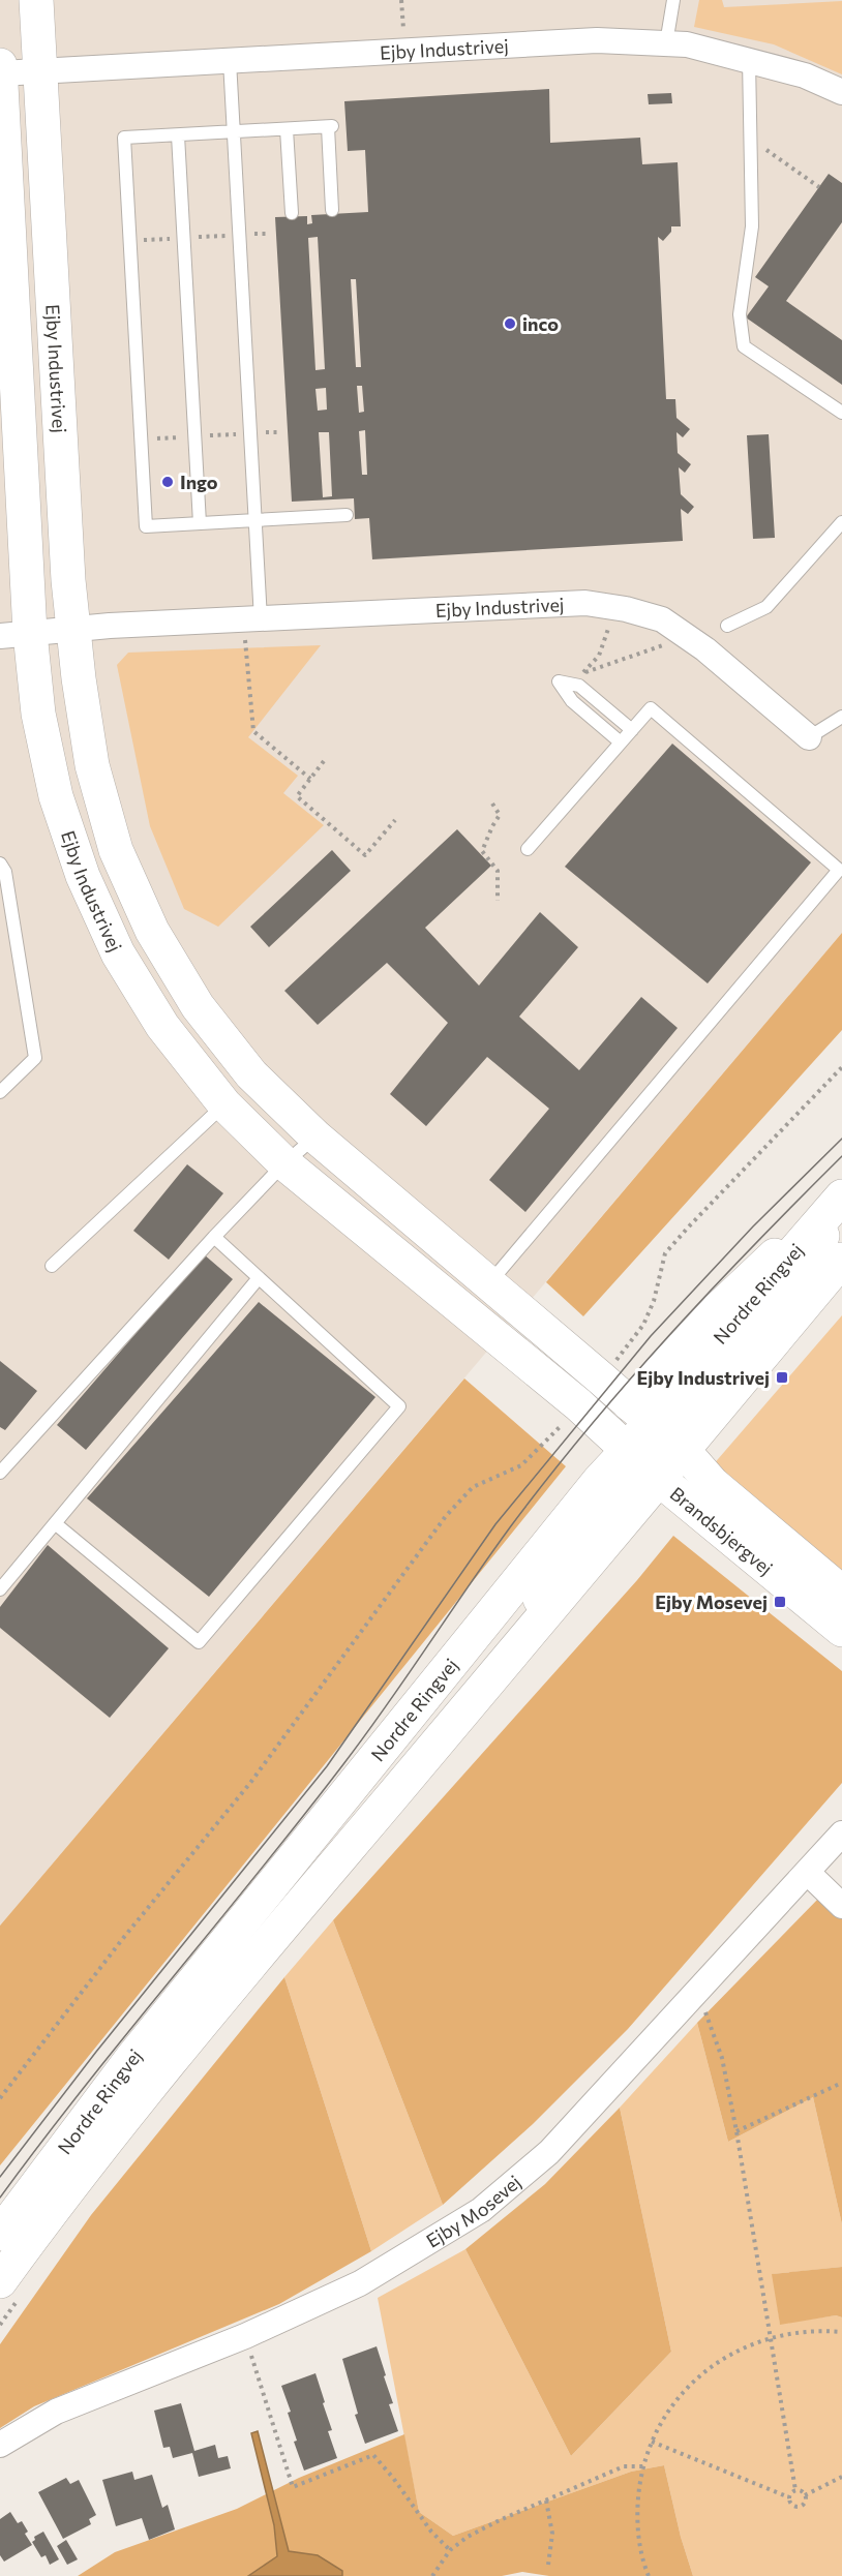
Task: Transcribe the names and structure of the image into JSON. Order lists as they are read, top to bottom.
{
  "streets": {
    "street": [
      "Ejby Industrivej",
      "Nordre Ringvej",
      "Brandsbjergvej",
      "Ejby Mosevej"
    ]
  },
  "crossings": [
    ["Ejby Industrivej", "Nordre Ringvej"],
    ["Ejby Industrivej", "Brandsbjergvej"],
    ["Nordre Ringvej", "Brandsbjergvej"]
  ],
  "places": {
    "other": ["inco", "Ingo"],
    "transit": ["Ejby Industrivej", "Ejby Mosevej"]
  }
}
